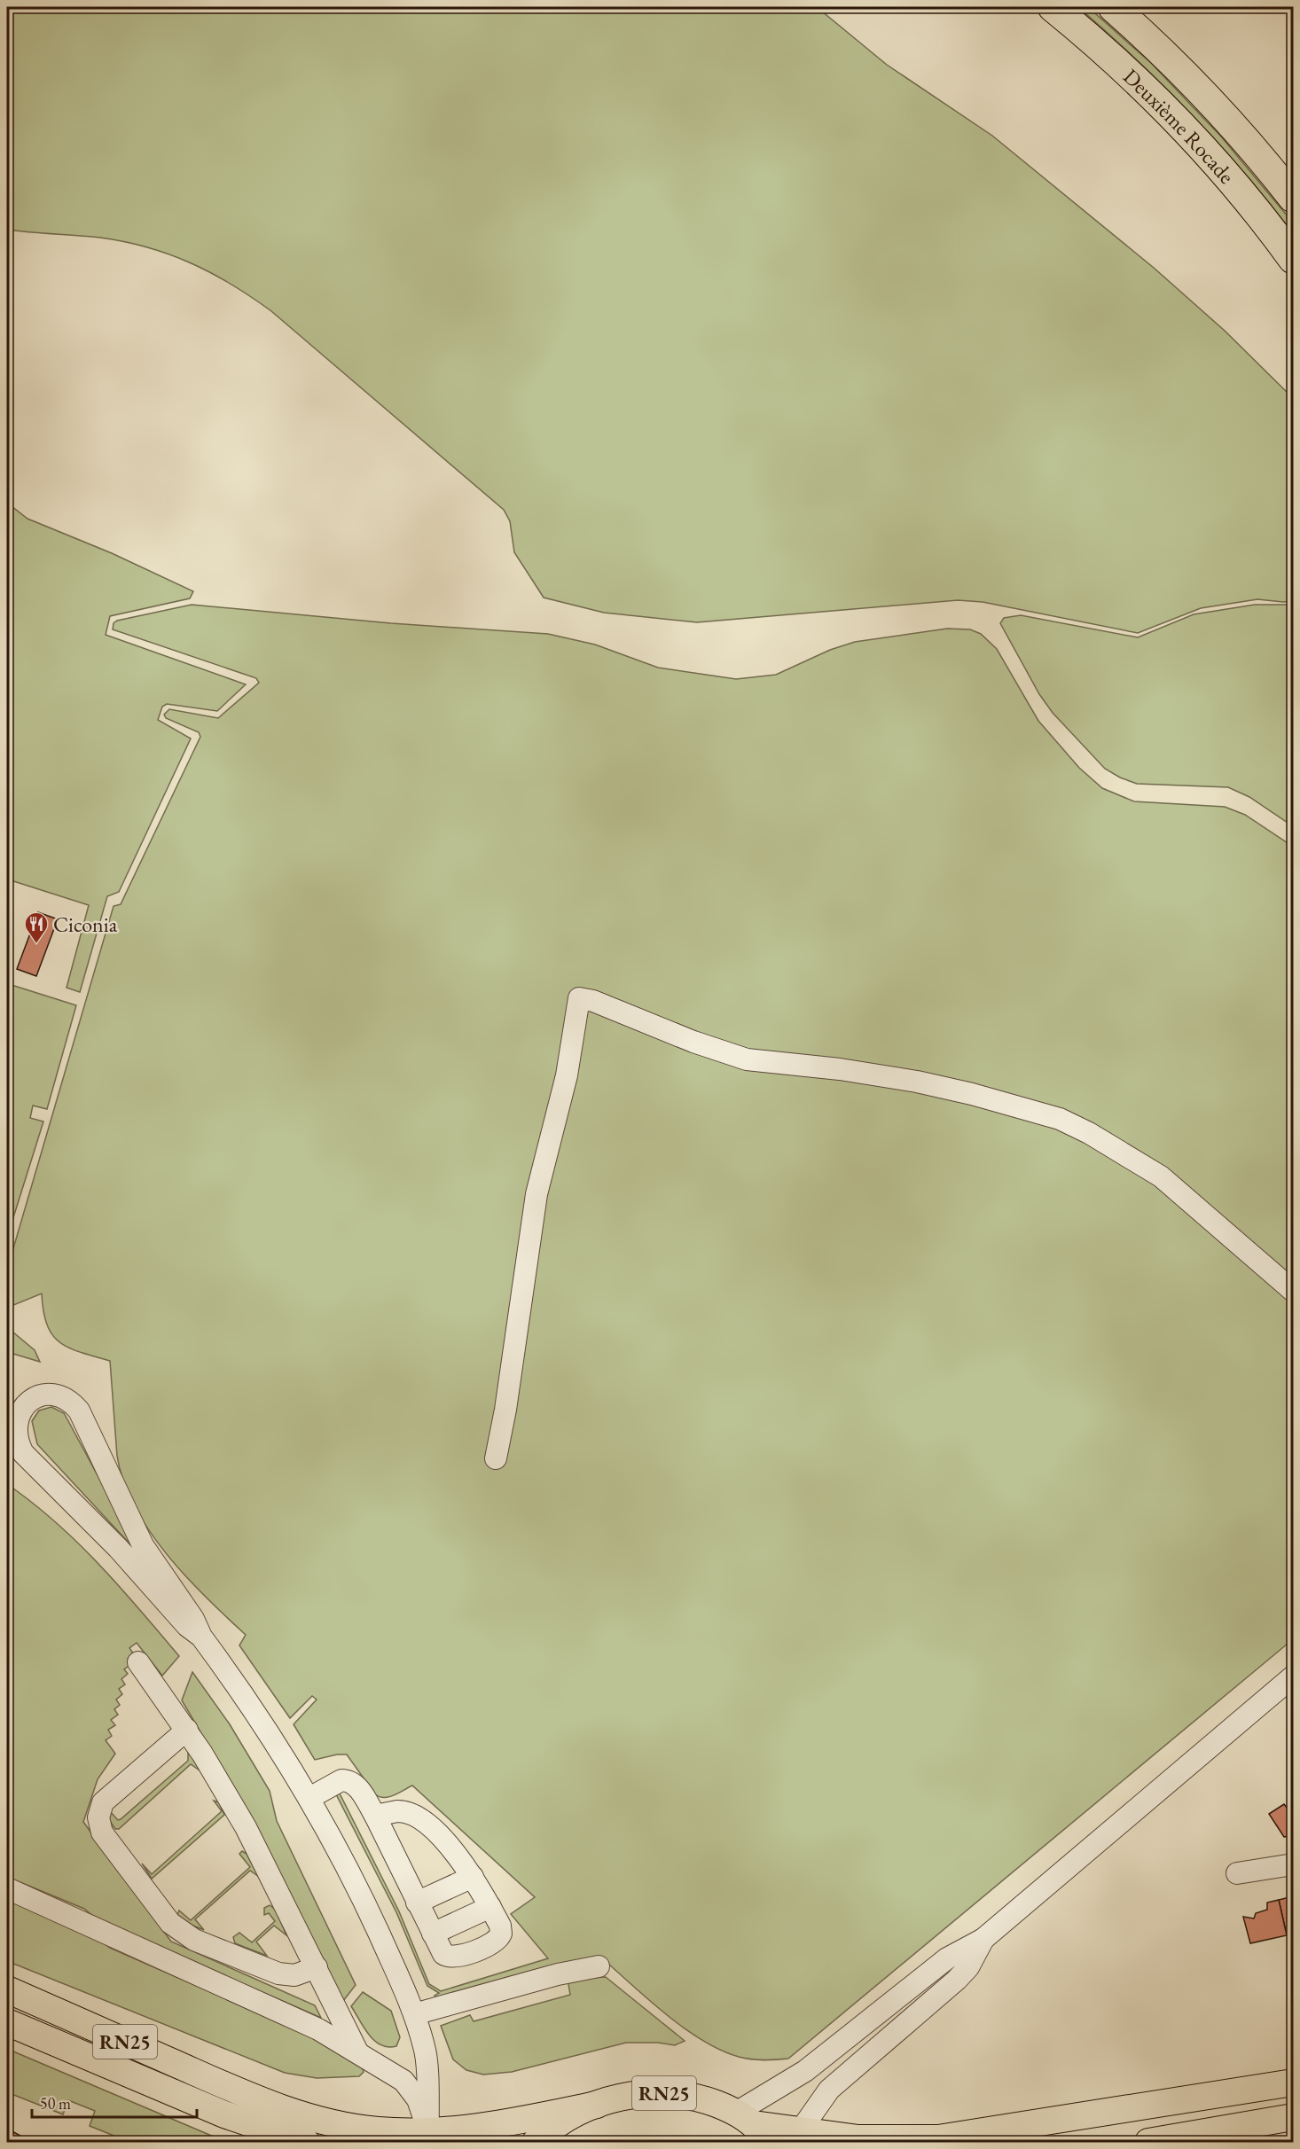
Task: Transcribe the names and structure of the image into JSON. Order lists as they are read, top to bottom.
{
  "streets": {
    "highway": ["Deuxième Rocade"],
    "main road": ["RN25"]
  },
  "places": {
    "restaurant": ["Ciconia"]
  },
  "scale_bar": "50 m"
}
